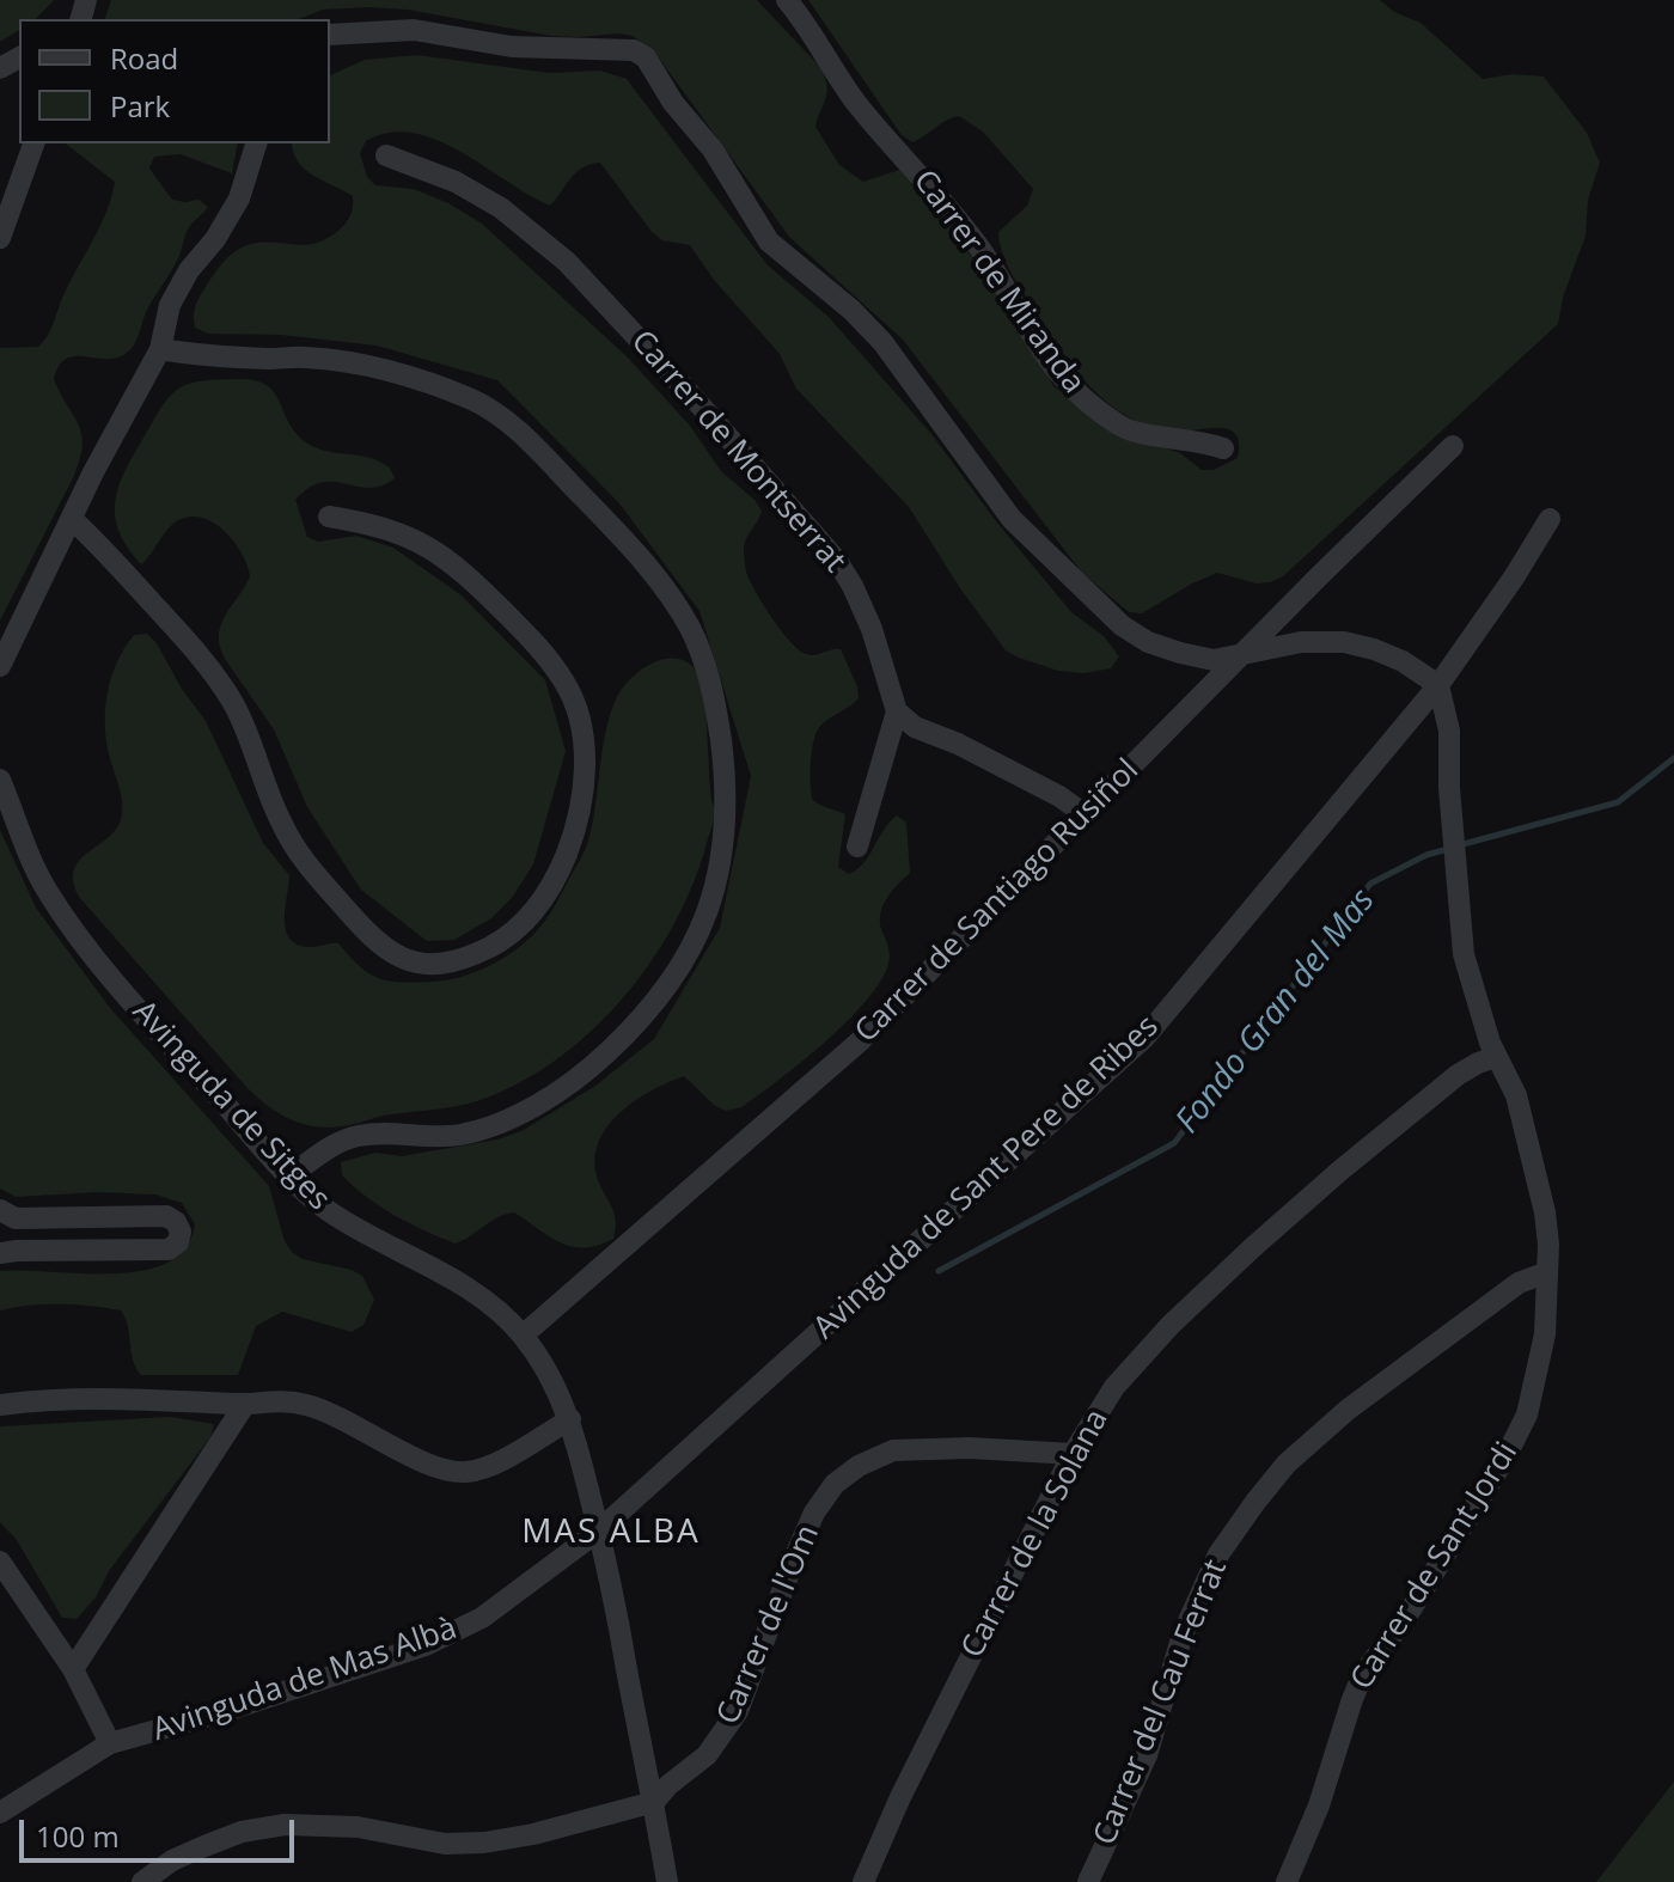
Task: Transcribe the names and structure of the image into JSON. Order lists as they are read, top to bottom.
{
  "streets": {
    "street": [
      "Carrer de Miranda",
      "Carrer de Montserrat",
      "Carrer de Santiago Rusiñol",
      "Avinguda de Sitges",
      "Avinguda de Sant Pere de Ribes",
      "Carrer de la Solana",
      "Carrer de Sant Jordi",
      "Carrer de l'Om",
      "Avinguda de Mas Albà",
      "Carrer del Cau Ferrat"
    ]
  },
  "crossings": [
    ["Carrer de Santiago Rusiñol", "Avinguda de Sitges"],
    ["Avinguda de Sitges", "Avinguda de Sant Pere de Ribes"],
    ["Avinguda de Sitges", "Carrer de l'Om"],
    ["Avinguda de Sitges", "Avinguda de Mas Albà"],
    ["Avinguda de Sant Pere de Ribes", "Carrer de Sant Jordi"],
    ["Avinguda de Sant Pere de Ribes", "Avinguda de Mas Albà"],
    ["Carrer de la Solana", "Carrer de Sant Jordi"],
    ["Carrer de la Solana", "Carrer de l'Om"],
    ["Carrer de Sant Jordi", "Carrer del Cau Ferrat"]
  ],
  "districts": ["MAS ALBA"],
  "water": ["Fondo Gran del Mas"],
  "legend": ["Road", "Park"],
  "scale_bar": "100 m"
}
